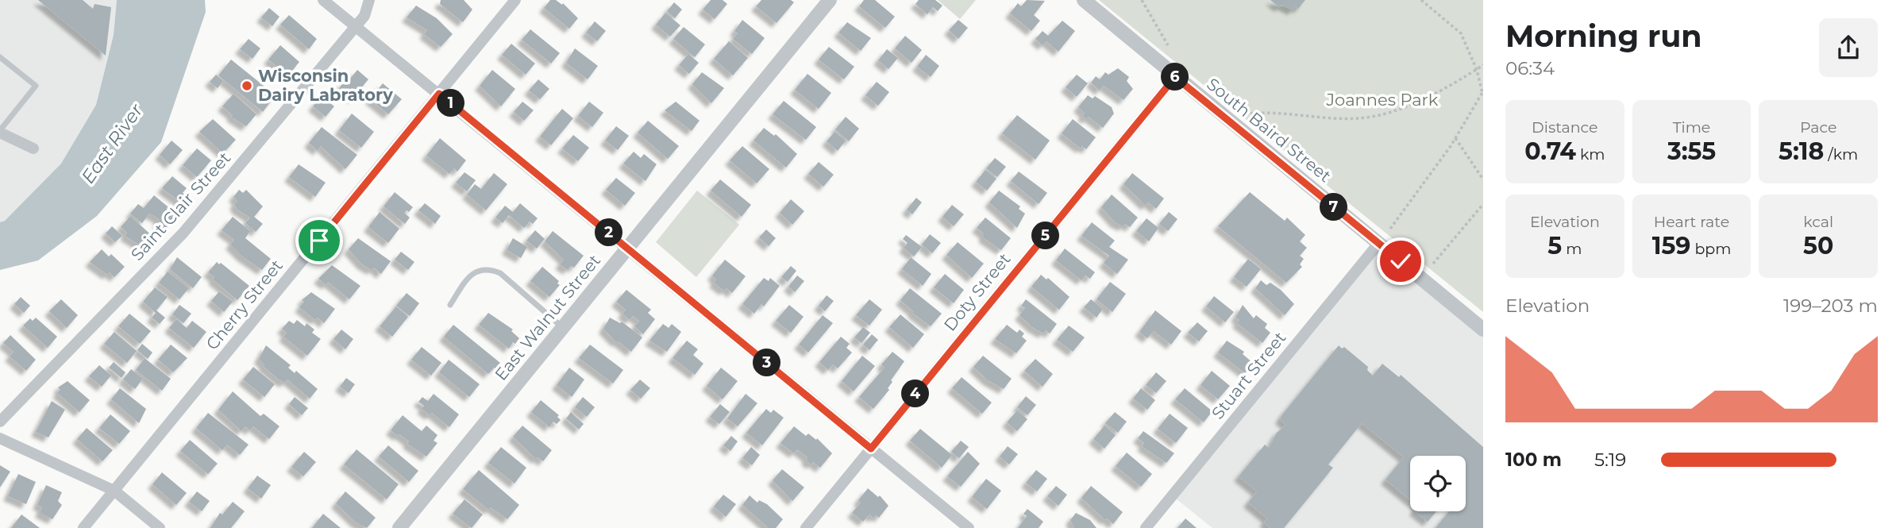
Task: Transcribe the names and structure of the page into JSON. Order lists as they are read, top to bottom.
{
  "streets": {
    "street": [
      "South Baird Street",
      "Saint Clair Street",
      "Doty Street",
      "Cherry Street",
      "East Walnut Street",
      "Stuart Street"
    ]
  },
  "crossings": [
    ["South Baird Street", "Doty Street"],
    ["South Baird Street", "Stuart Street"]
  ],
  "water": ["East River"],
  "parks": ["Joannes Park"],
  "places": ["Wisconsin Dairy Labratory"],
  "page": {
    "heading": ["Morning run", "06:34"],
    "pins": [
      "6",
      "1",
      "7",
      "2",
      "5",
      "3",
      "4"
    ],
    "stats": [
      ["Distance", "0.74 km"],
      ["Time", "3:55"],
      ["Pace", "5:18 /km"],
      ["Elevation", "5 m"],
      ["Heart rate", "159 bpm"],
      ["kcal", "50"]
    ],
    "chart": ["Elevation", "199–203 m"],
    "list": [
      {
        "name": "100 m",
        "note": "5:19"
      }
    ]
  }
}
